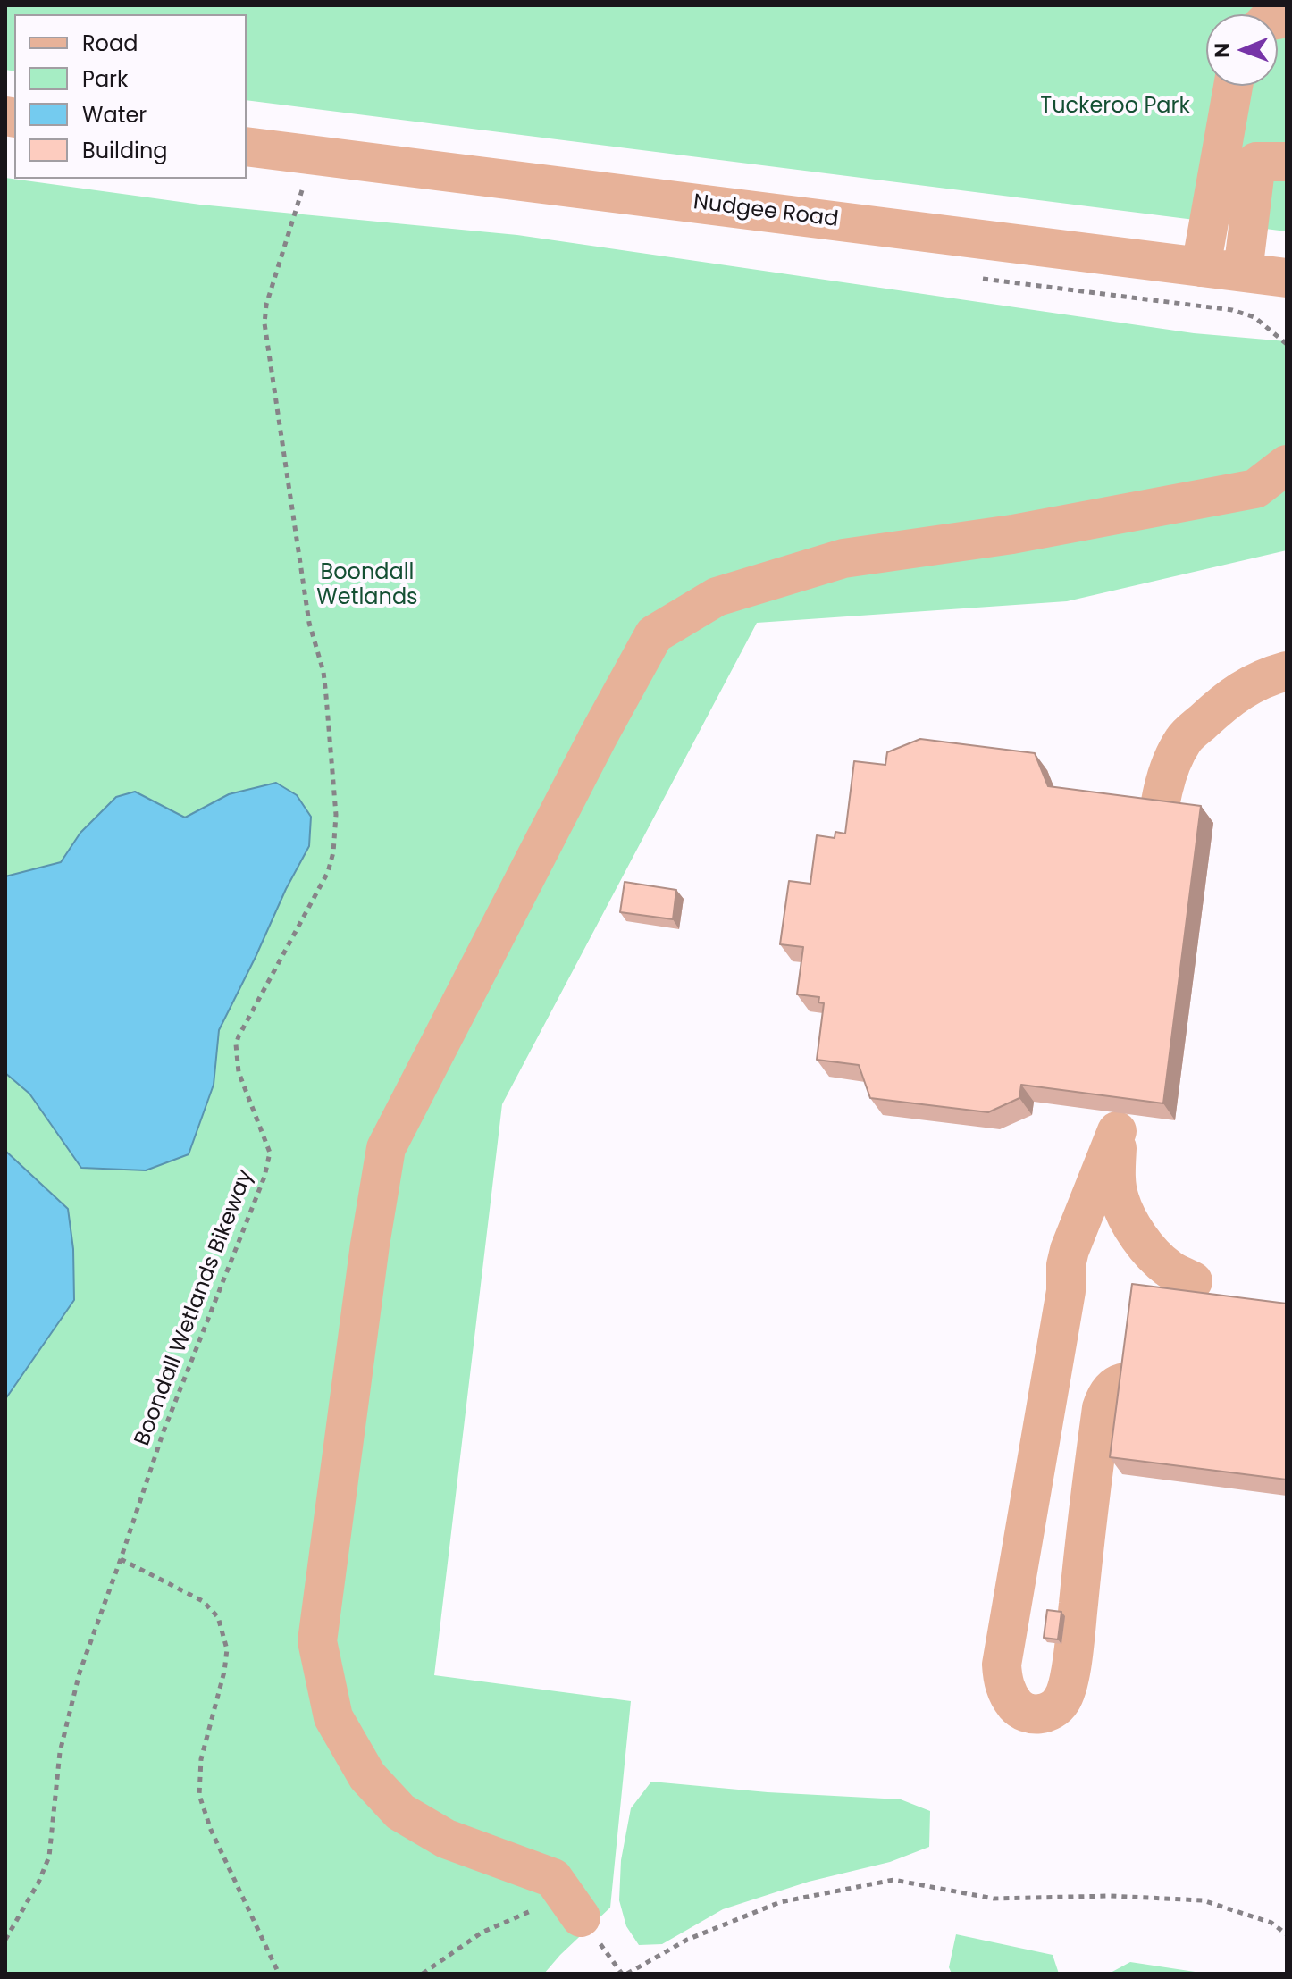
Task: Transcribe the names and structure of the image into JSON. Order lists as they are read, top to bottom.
{
  "streets": {
    "street": ["Nudgee Road"],
    "path": ["Boondall Wetlands Bikeway"]
  },
  "parks": ["Tuckeroo Park", "Boondall Wetlands"],
  "legend": [
    "Road",
    "Park",
    "Water",
    "Building"
  ],
  "north": "left"
}
